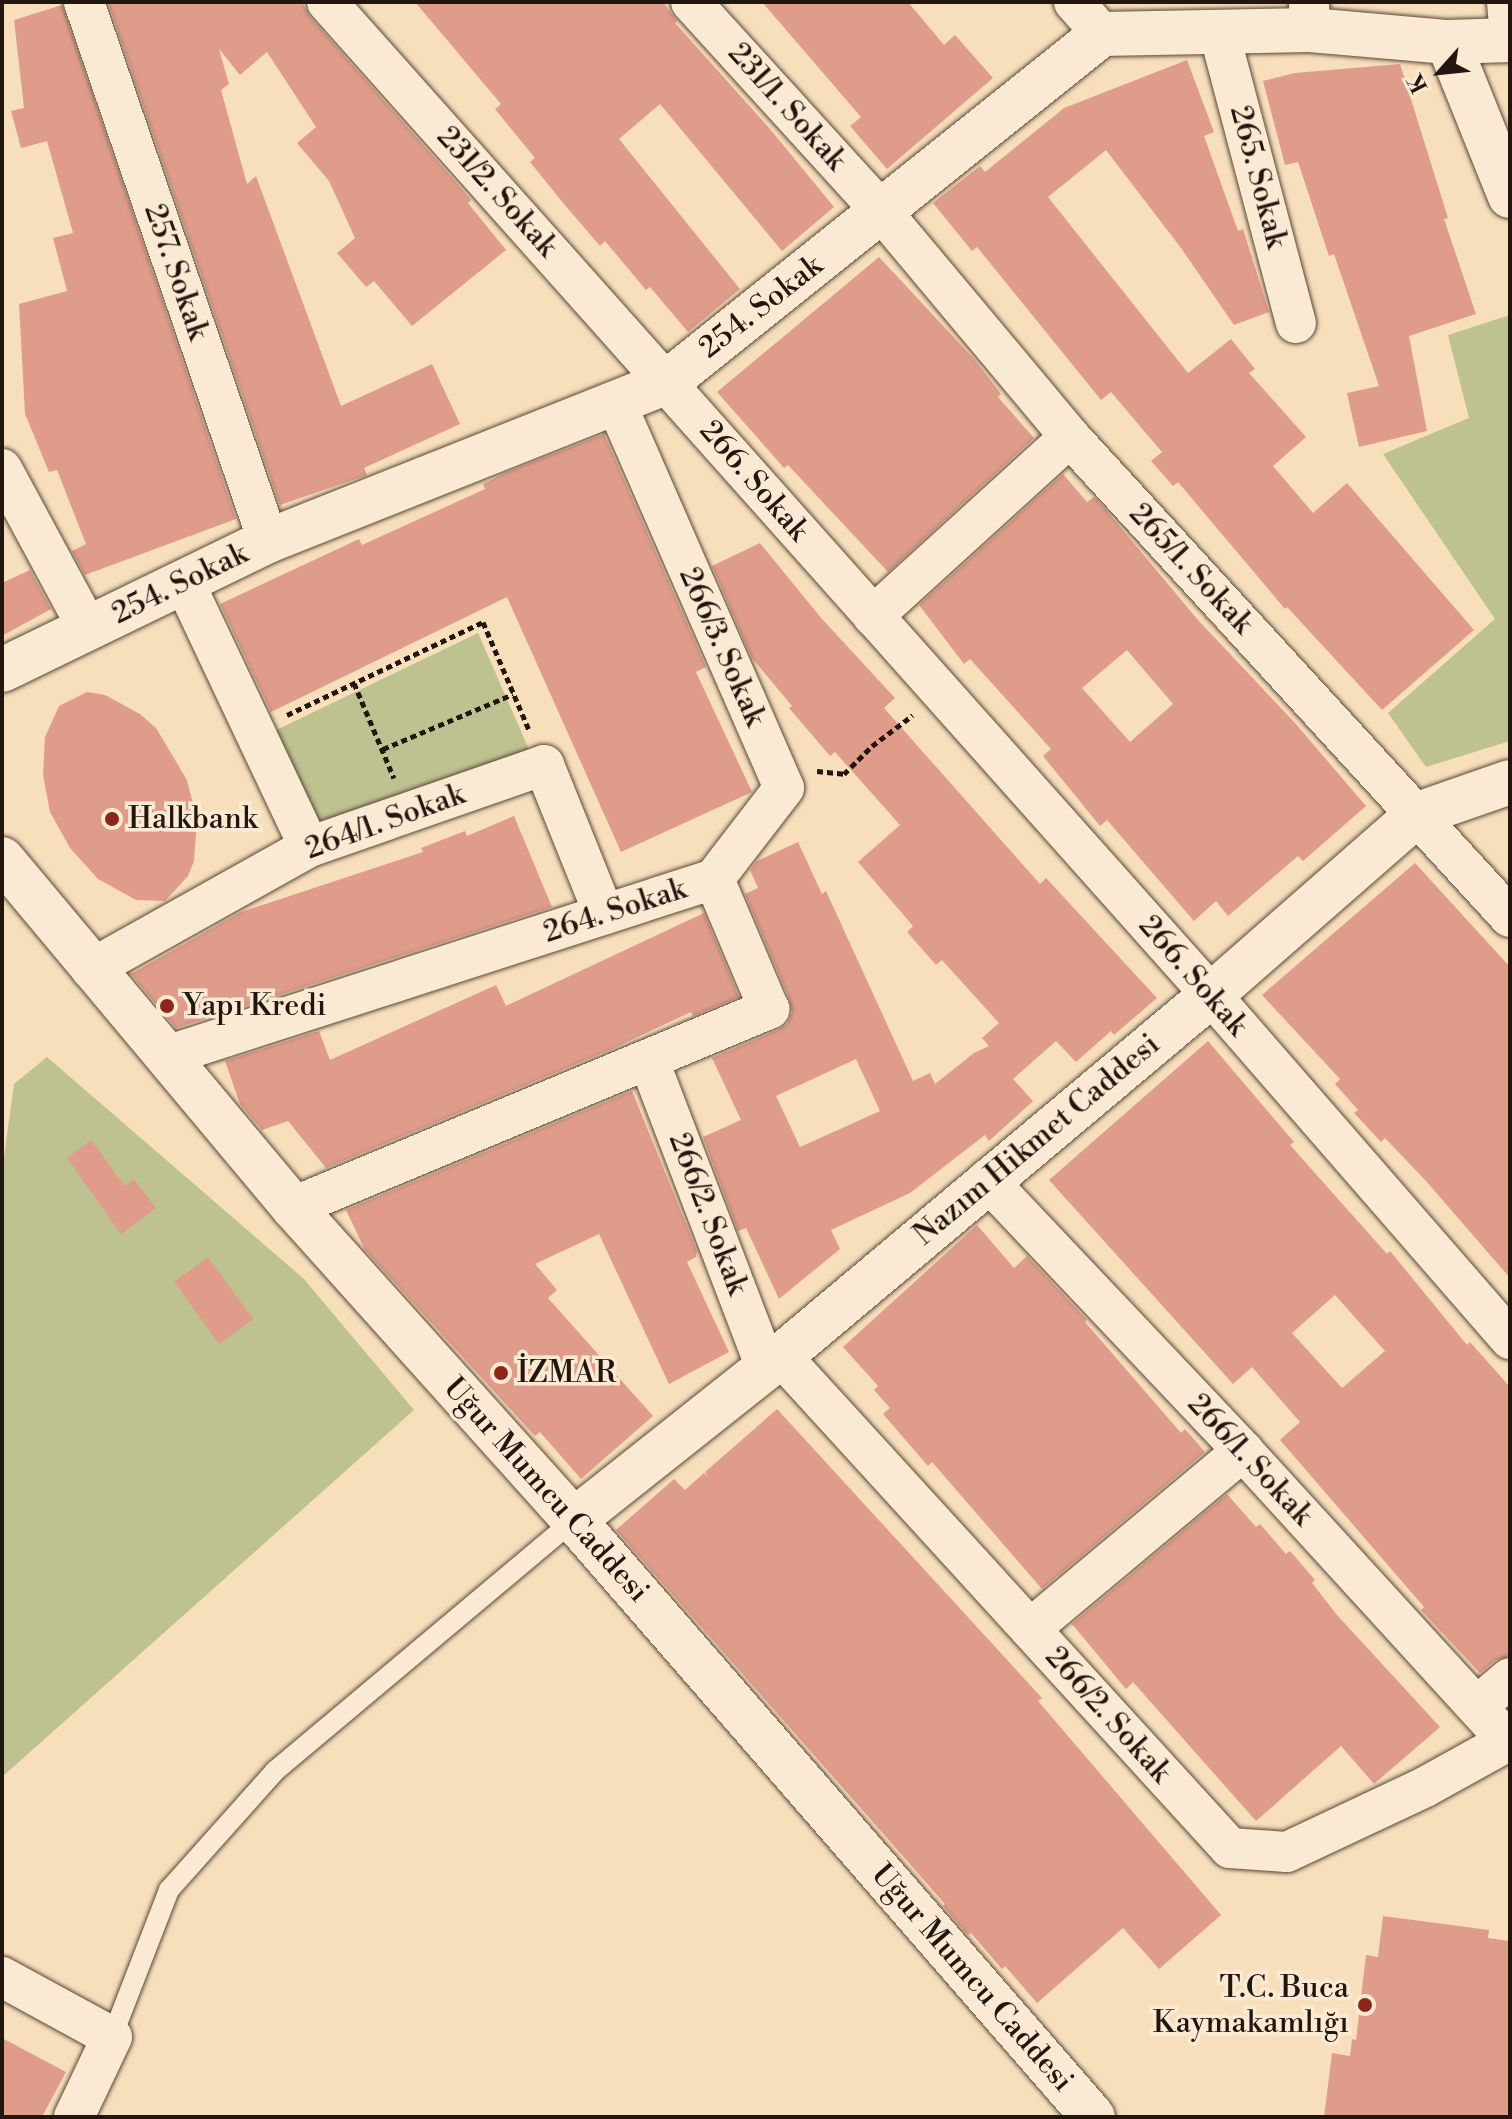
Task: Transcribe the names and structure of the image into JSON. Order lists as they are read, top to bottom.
{
  "streets": {
    "main road": ["254. Sokak", "Nazım Hikmet Caddesi", "Uğur Mumcu Caddesi"],
    "street": [
      "231/1. Sokak",
      "265. Sokak",
      "231/2. Sokak",
      "257. Sokak",
      "266. Sokak",
      "265/1. Sokak",
      "266/3. Sokak",
      "264/1. Sokak",
      "264. Sokak",
      "266/2. Sokak",
      "266/1. Sokak"
    ]
  },
  "crossings": [
    ["231/1. Sokak", "254. Sokak"],
    ["231/1. Sokak", "265/1. Sokak"],
    ["231/2. Sokak", "254. Sokak"],
    ["231/2. Sokak", "266. Sokak"],
    ["257. Sokak", "254. Sokak"],
    ["254. Sokak", "266. Sokak"],
    ["254. Sokak", "265/1. Sokak"],
    ["254. Sokak", "266/3. Sokak"],
    ["266. Sokak", "Nazım Hikmet Caddesi"],
    ["265/1. Sokak", "Nazım Hikmet Caddesi"],
    ["264/1. Sokak", "Uğur Mumcu Caddesi"],
    ["264. Sokak", "266/2. Sokak"],
    ["264. Sokak", "Uğur Mumcu Caddesi"],
    ["Nazım Hikmet Caddesi", "266/2. Sokak"],
    ["Nazım Hikmet Caddesi", "266/1. Sokak"],
    ["Nazım Hikmet Caddesi", "Uğur Mumcu Caddesi"],
    ["266/2. Sokak", "266/1. Sokak"]
  ],
  "places": [
    "Halkbank",
    "Yapı Kredi",
    "İZMAR",
    "T.C. Buca Kaymakamlığı"
  ],
  "north": "bottom left"
}
